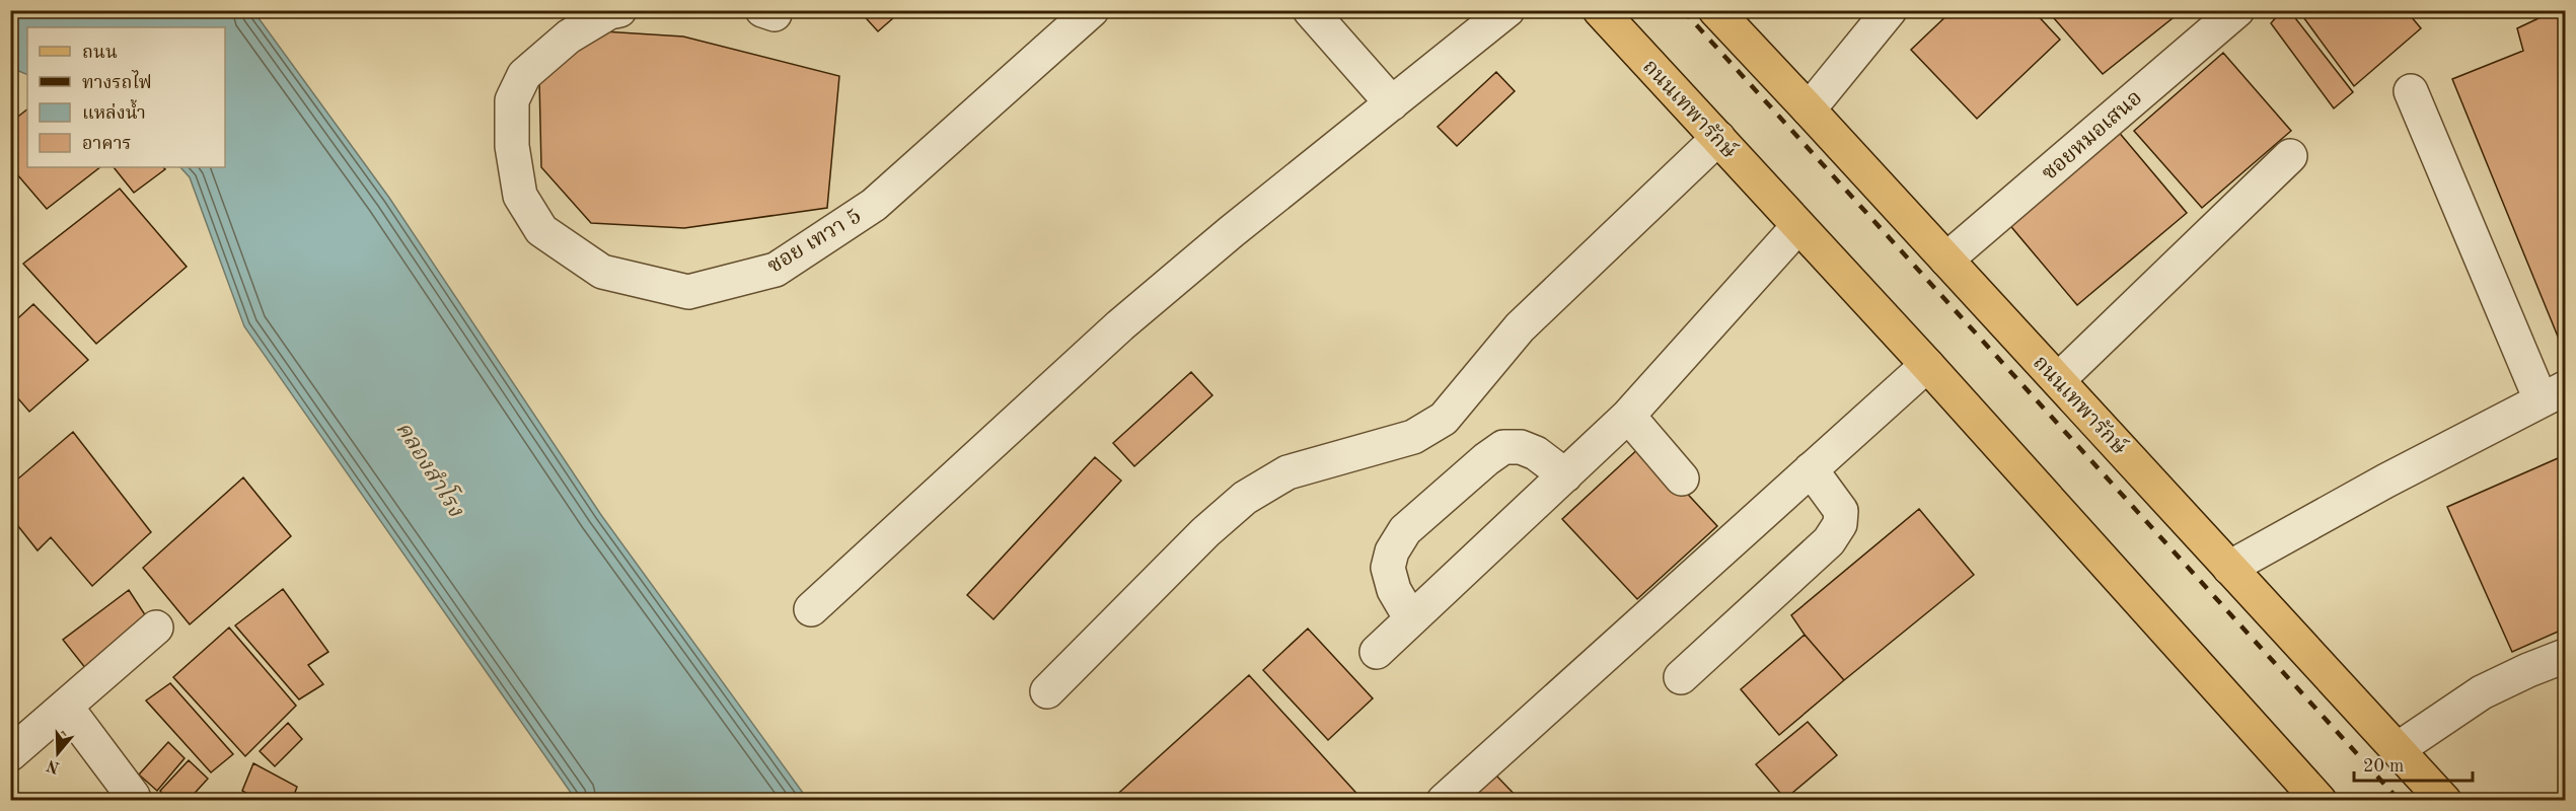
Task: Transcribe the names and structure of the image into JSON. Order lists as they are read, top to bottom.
{
  "streets": {
    "main road": ["ถนนเทพารักษ์"],
    "street": ["ซอยหมอเสนอ", "ซอย เทวา 5"]
  },
  "crossings": [
    ["ถนนเทพารักษ์", "ซอยหมอเสนอ"]
  ],
  "water": ["คลองสำโรง"],
  "legend": [
    "ถนน",
    "ทางรถไฟ",
    "แหล่งน้ำ",
    "อาคาร"
  ],
  "scale_bar": "20 m",
  "north": "bottom"
}
